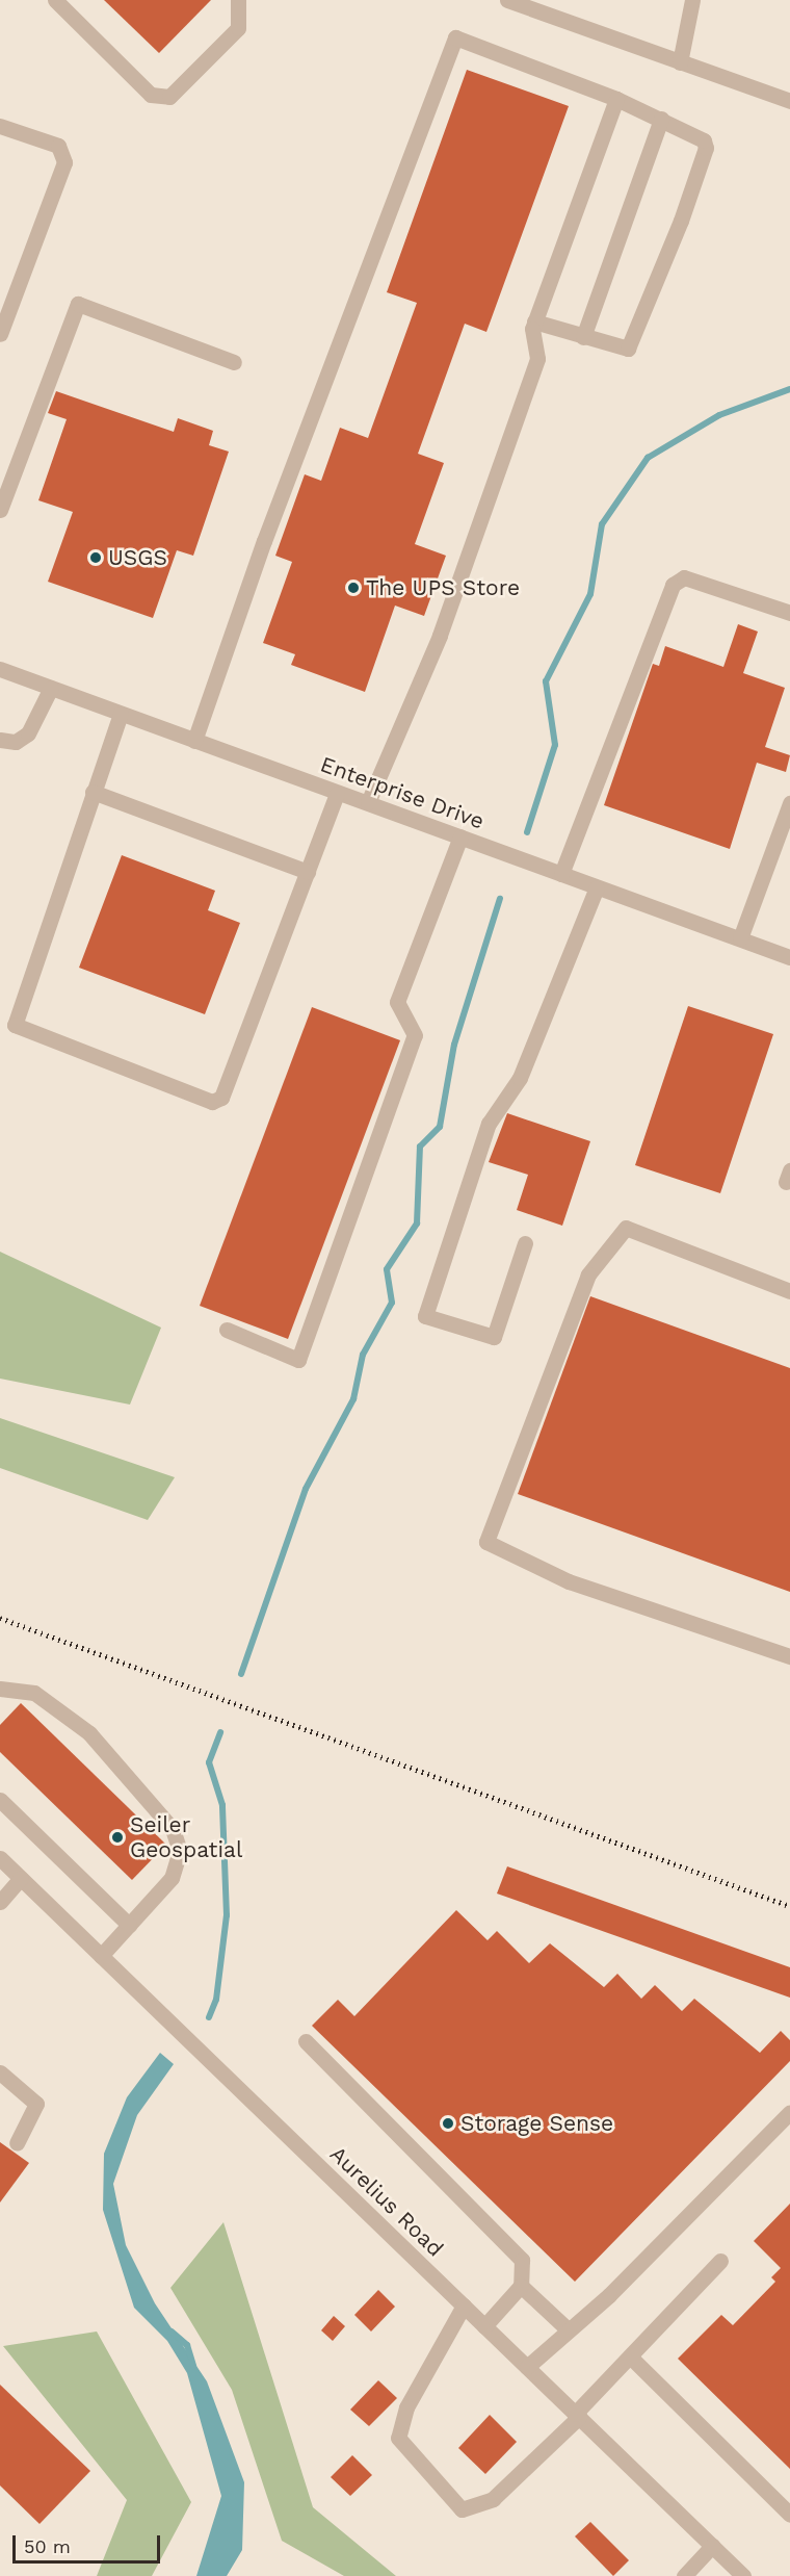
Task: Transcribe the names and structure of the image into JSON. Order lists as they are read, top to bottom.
{
  "streets": {
    "street": ["Enterprise Drive", "Aurelius Road"]
  },
  "places": [
    "USGS",
    "The UPS Store",
    "Seiler Geospatial",
    "Storage Sense"
  ],
  "scale_bar": "50 m"
}
